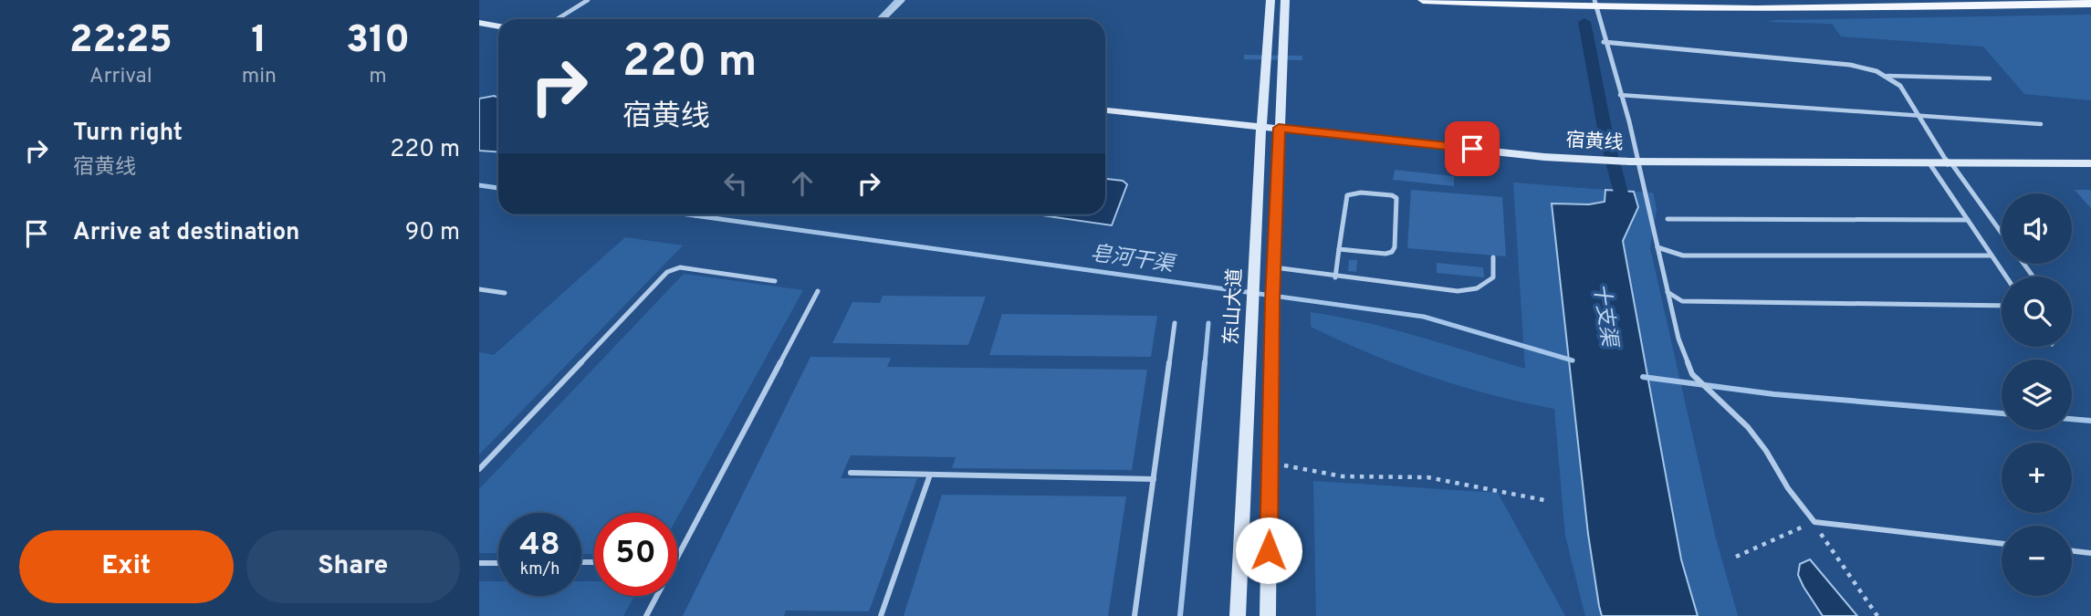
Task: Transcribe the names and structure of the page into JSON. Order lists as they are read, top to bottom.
{
  "streets": {
    "main road": ["宿黄线", "东山大道"]
  },
  "crossings": [
    ["宿黄线", "东山大道"]
  ],
  "water": ["皂河干渠", "十支渠"],
  "page": {
    "eta": [
      "22:25",
      "Arrival",
      "1",
      "min",
      "310",
      "m"
    ],
    "turn": ["220 m", "宿黄线"],
    "list": [
      {
        "name": "Turn right",
        "note": "宿黄线",
        "value": "220 m"
      },
      {
        "name": "Arrive at destination",
        "value": "90 m"
      }
    ],
    "map_buttons": ["+", "−"],
    "speed": "48 km/h",
    "limit": "50",
    "buttons": ["Exit", "Share"]
  }
}
